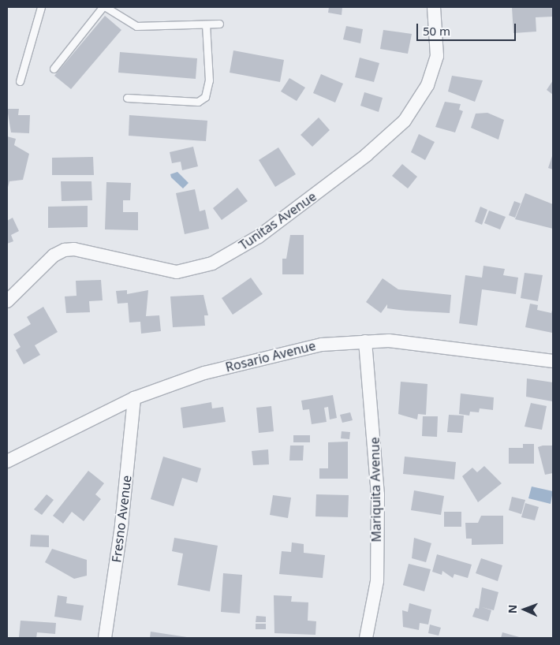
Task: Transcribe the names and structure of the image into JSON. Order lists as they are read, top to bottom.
{
  "streets": {
    "street": [
      "Tunitas Avenue",
      "Rosario Avenue",
      "Mariquita Avenue",
      "Fresno Avenue"
    ]
  },
  "crossings": [
    ["Rosario Avenue", "Mariquita Avenue"],
    ["Rosario Avenue", "Fresno Avenue"]
  ],
  "scale_bar": "50 m",
  "north": "left"
}
